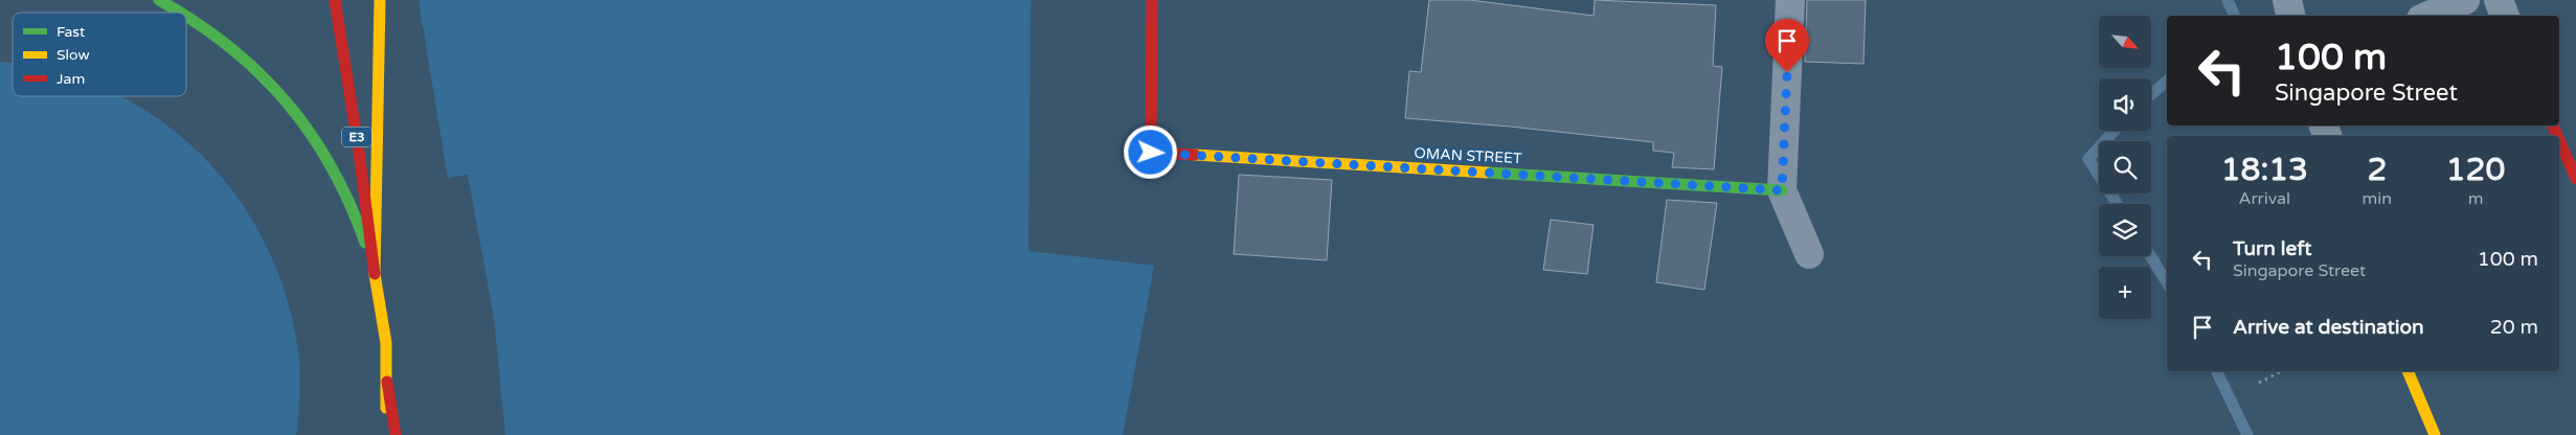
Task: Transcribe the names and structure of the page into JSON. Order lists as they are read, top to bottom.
{
  "streets": {
    "main road": ["E3", "OMAN STREET"]
  },
  "legend": ["Fast", "Slow", "Jam"],
  "north": "bottom right",
  "page": {
    "map_buttons": "+",
    "turn": ["100 m", "Singapore Street"],
    "eta": [
      "18:13",
      "Arrival",
      "2",
      "min",
      "120",
      "m"
    ],
    "list": [
      {
        "name": "Turn left",
        "note": "Singapore Street",
        "value": "100 m"
      },
      {
        "name": "Arrive at destination",
        "value": "20 m"
      }
    ]
  }
}
